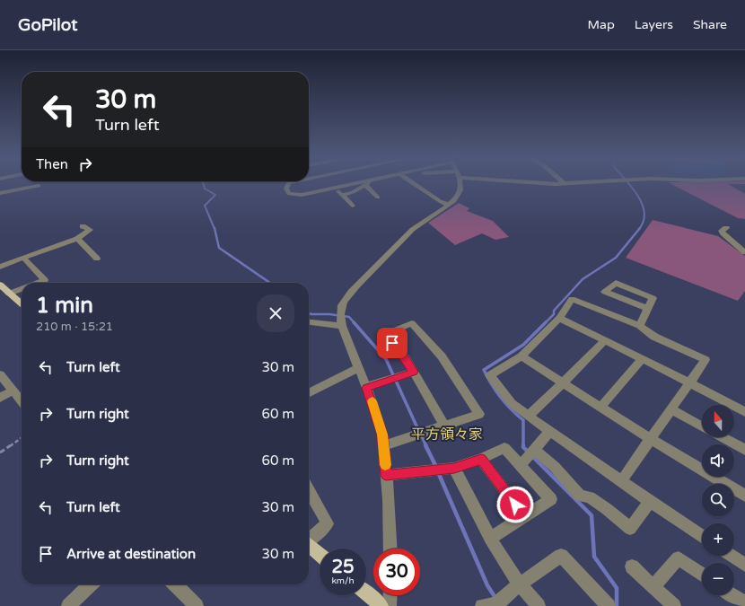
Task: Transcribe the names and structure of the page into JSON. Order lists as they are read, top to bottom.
{
  "districts": ["平方領々家"],
  "north": "top",
  "page": {
    "header": "GoPilot",
    "nav": ["Map", "Layers", "Share"],
    "turn": ["30 m", "Turn left"],
    "then": "Then",
    "heading": ["1 min", "210 m · 15:21"],
    "list": [
      {
        "name": "Turn left",
        "value": "30 m"
      },
      {
        "name": "Turn right",
        "value": "60 m"
      },
      {
        "name": "Turn right",
        "value": "60 m"
      },
      {
        "name": "Turn left",
        "value": "30 m"
      },
      {
        "name": "Arrive at destination",
        "value": "30 m"
      }
    ],
    "map_buttons": ["+", "−"],
    "speed": "25 km/h",
    "limit": "30"
  }
}
